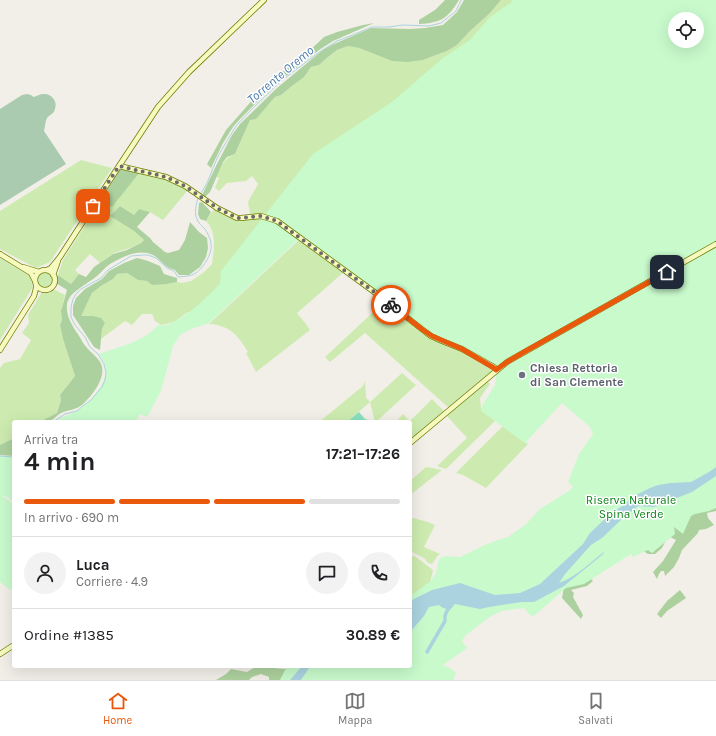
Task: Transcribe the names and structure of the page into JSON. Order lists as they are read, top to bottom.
{
  "water": ["Torrente Oremo"],
  "parks": ["Riserva Naturale Spina Verde"],
  "places": ["Chiesa Rettoria di San Clemente"],
  "page": {
    "heading": ["4 min", "Arriva tra", "17:21–17:26"],
    "panel": [
      "Luca",
      "Corriere · 4.9",
      "Ordine #1385",
      "30.89 €"
    ],
    "bar": "In arrivo · 690 m",
    "tabs": ["Home", "Mappa", "Salvati"]
  }
}
